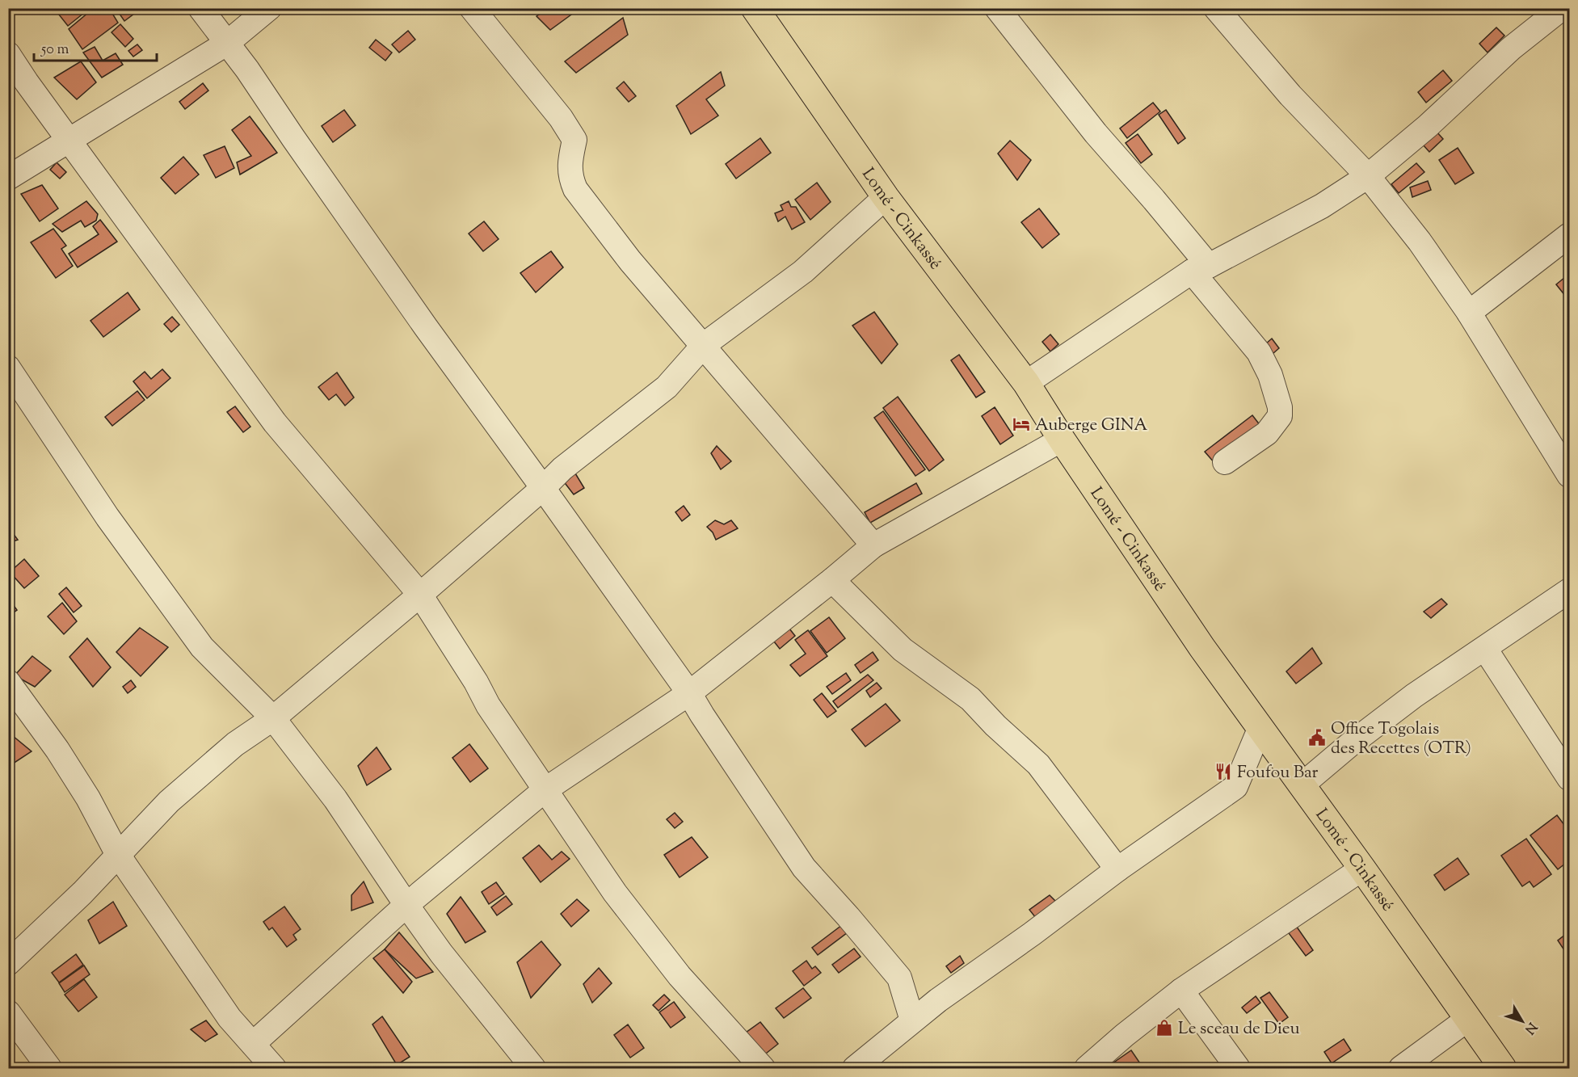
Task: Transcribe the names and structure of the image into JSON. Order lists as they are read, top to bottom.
{
  "streets": {
    "highway": ["Lomé - Cinkassé"]
  },
  "places": {
    "hotel": ["Auberge GINA"],
    "public building": ["Office Togolais des Recettes (OTR)"],
    "restaurant": ["Foufou Bar"],
    "shop": ["Le sceau de Dieu"]
  },
  "scale_bar": "50 m",
  "north": "bottom right"
}
